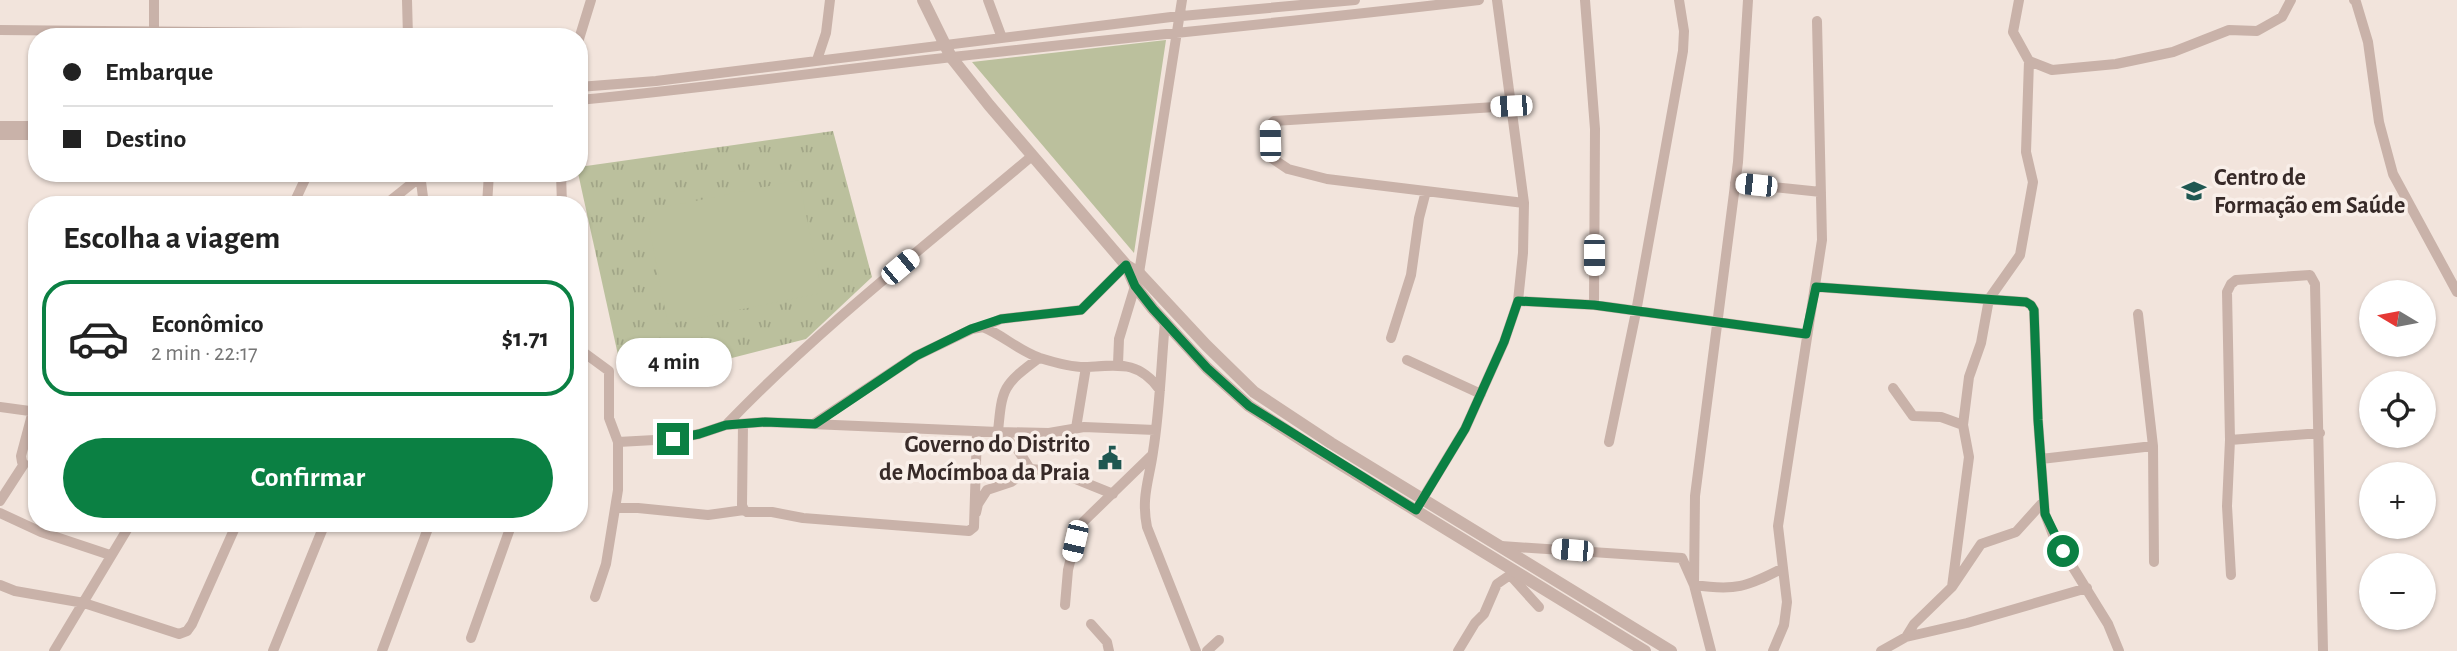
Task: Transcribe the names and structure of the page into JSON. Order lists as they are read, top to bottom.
{
  "places": {
    "school or university": ["Centro de Formação em Saúde"],
    "public building": ["Governo do Distrito de Mocímboa da Praia"]
  },
  "north": "left",
  "page": {
    "banner": ["Embarque", "Destino"],
    "heading": "Escolha a viagem",
    "map_buttons": ["+", "−"],
    "list": [
      {
        "name": "Econômico",
        "note": "2 min · 22:17",
        "value": "$1.71"
      }
    ],
    "bubble": "4 min",
    "buttons": "Confirmar"
  }
}
